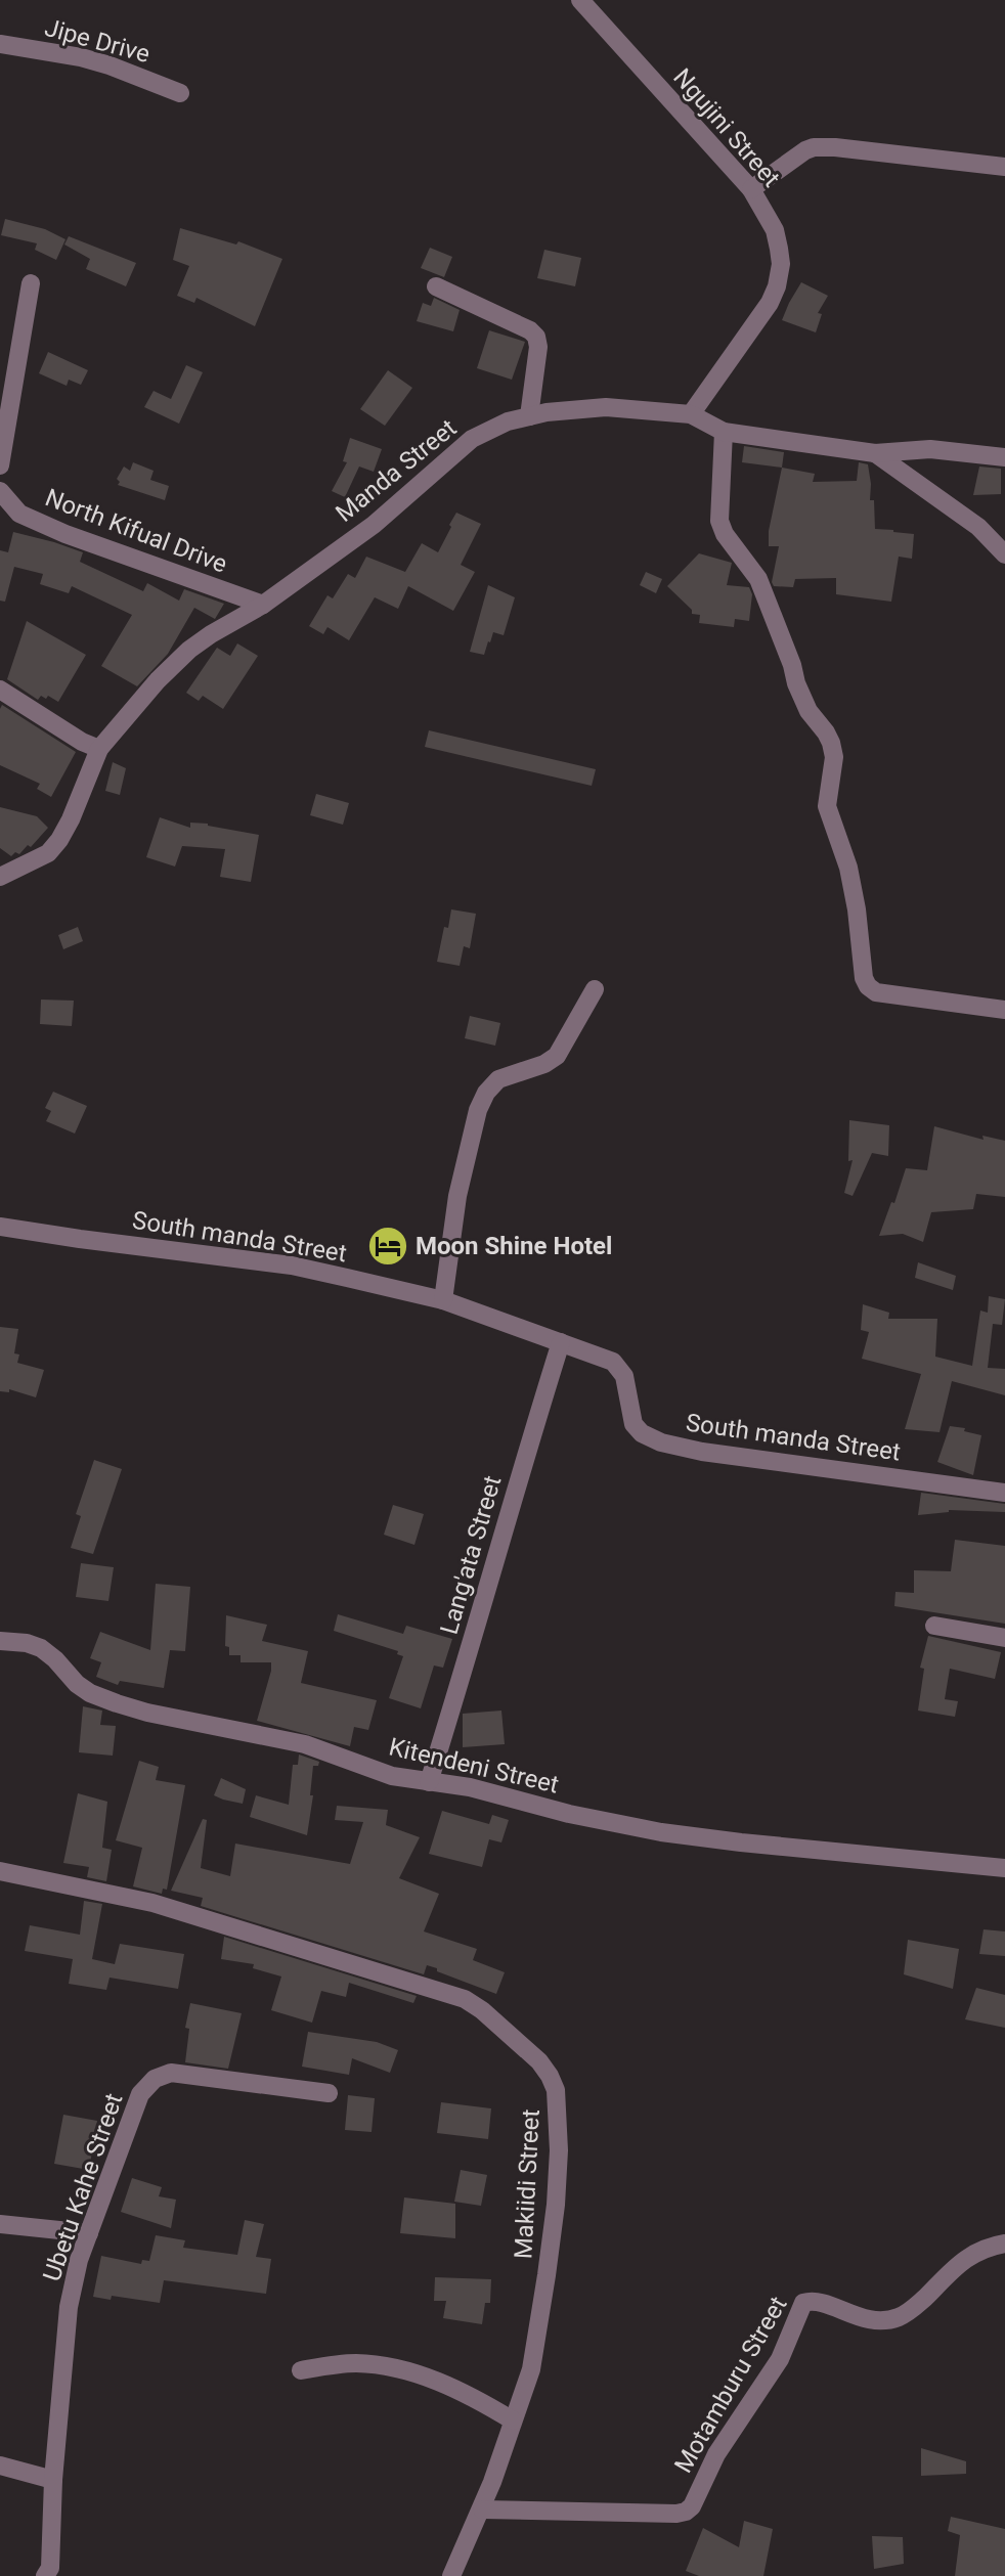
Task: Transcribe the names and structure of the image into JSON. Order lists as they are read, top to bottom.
{
  "streets": {
    "street": [
      "Jipe Drive",
      "Ngujini Street",
      "Manda Street",
      "North Kifual Drive",
      "South manda Street",
      "Lang'ata Street",
      "Kitendeni Street",
      "Makiidi Street",
      "Ubetu Kahe Street",
      "Motamburu Street"
    ]
  },
  "crossings": [
    ["Ngujini Street", "Manda Street"],
    ["Manda Street", "North Kifual Drive"],
    ["South manda Street", "Lang'ata Street"],
    ["Lang'ata Street", "Kitendeni Street"],
    ["Makiidi Street", "Motamburu Street"]
  ],
  "places": {
    "hotel": ["Moon Shine Hotel"]
  }
}
